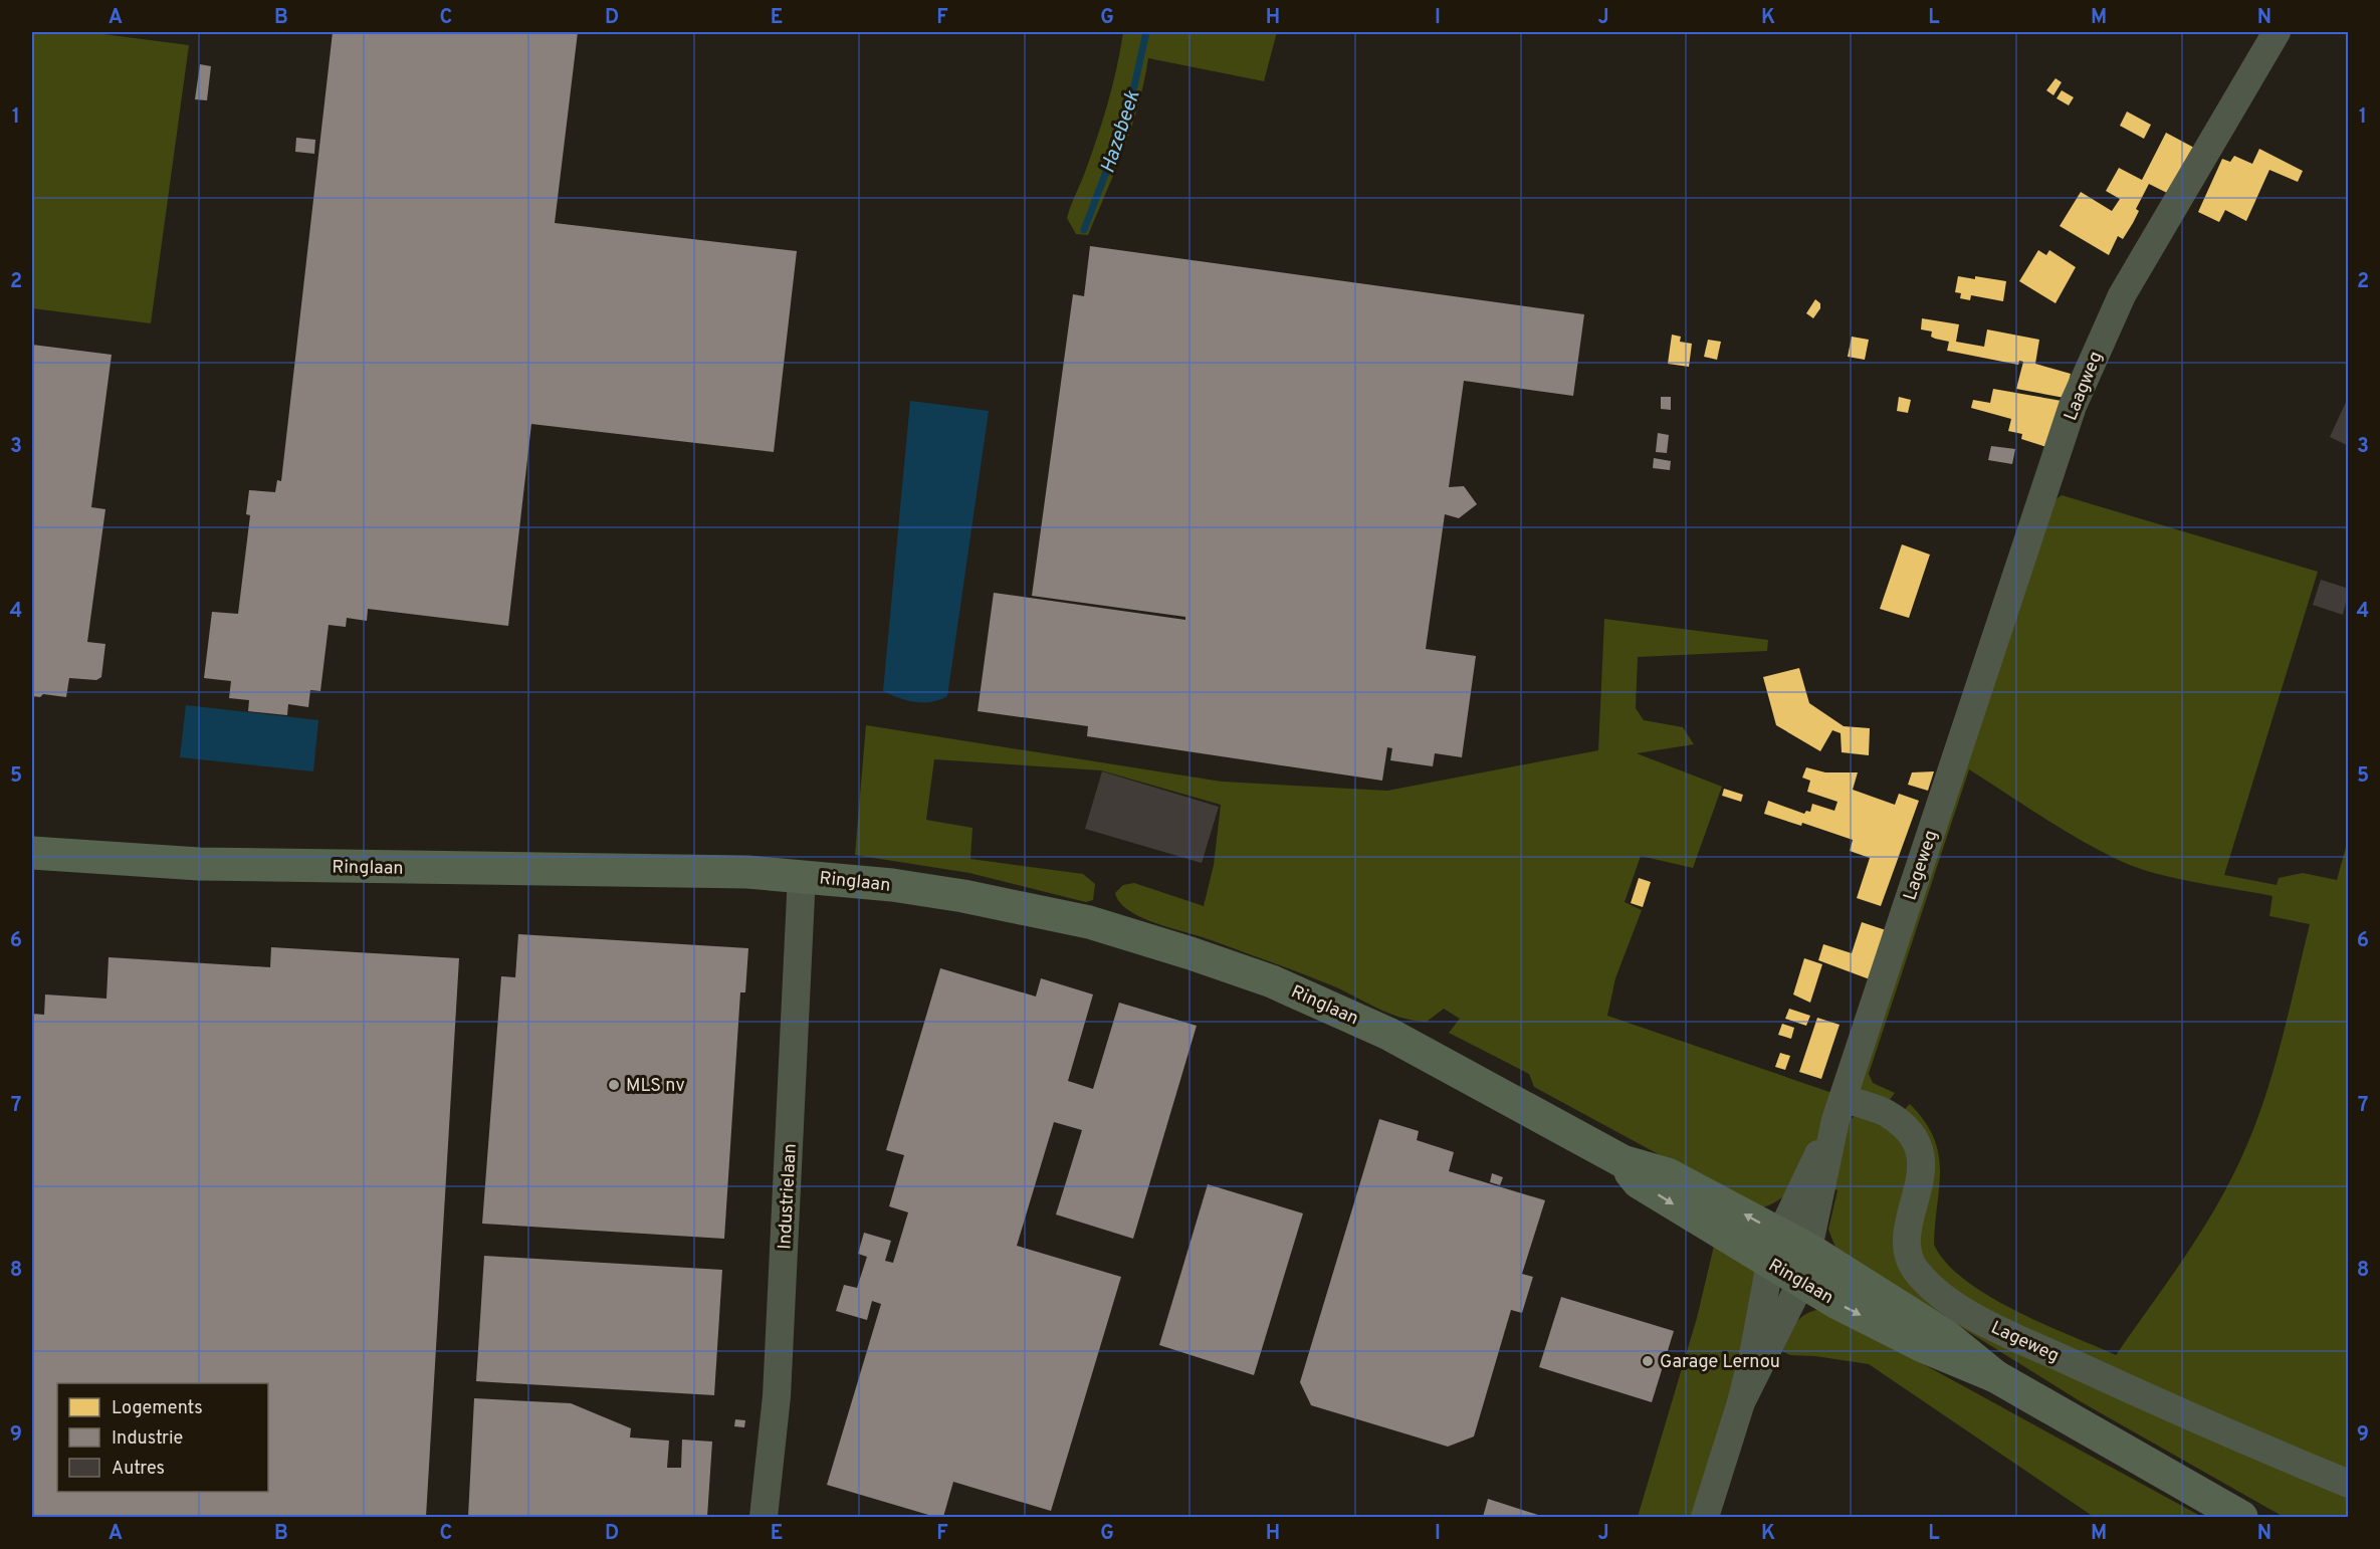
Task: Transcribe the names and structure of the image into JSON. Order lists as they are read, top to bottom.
{
  "streets": {
    "main road": ["Ringlaan"],
    "street": ["Laagweg", "Lageweg", "Industrielaan"]
  },
  "crossings": [
    ["Laagweg", "Lageweg"],
    ["Lageweg", "Ringlaan"],
    ["Ringlaan", "Industrielaan"]
  ],
  "water": ["Hazebeek"],
  "places": ["MLS nv", "Garage Lernou"],
  "legend": ["Logements", "Industrie", "Autres"],
  "grid": {
    "columns": [
      "A",
      "B",
      "C",
      "D",
      "E",
      "F",
      "G",
      "H",
      "I",
      "J",
      "K",
      "L",
      "M",
      "N"
    ],
    "rows": [
      "1",
      "2",
      "3",
      "4",
      "5",
      "6",
      "7",
      "8",
      "9"
    ]
  }
}
